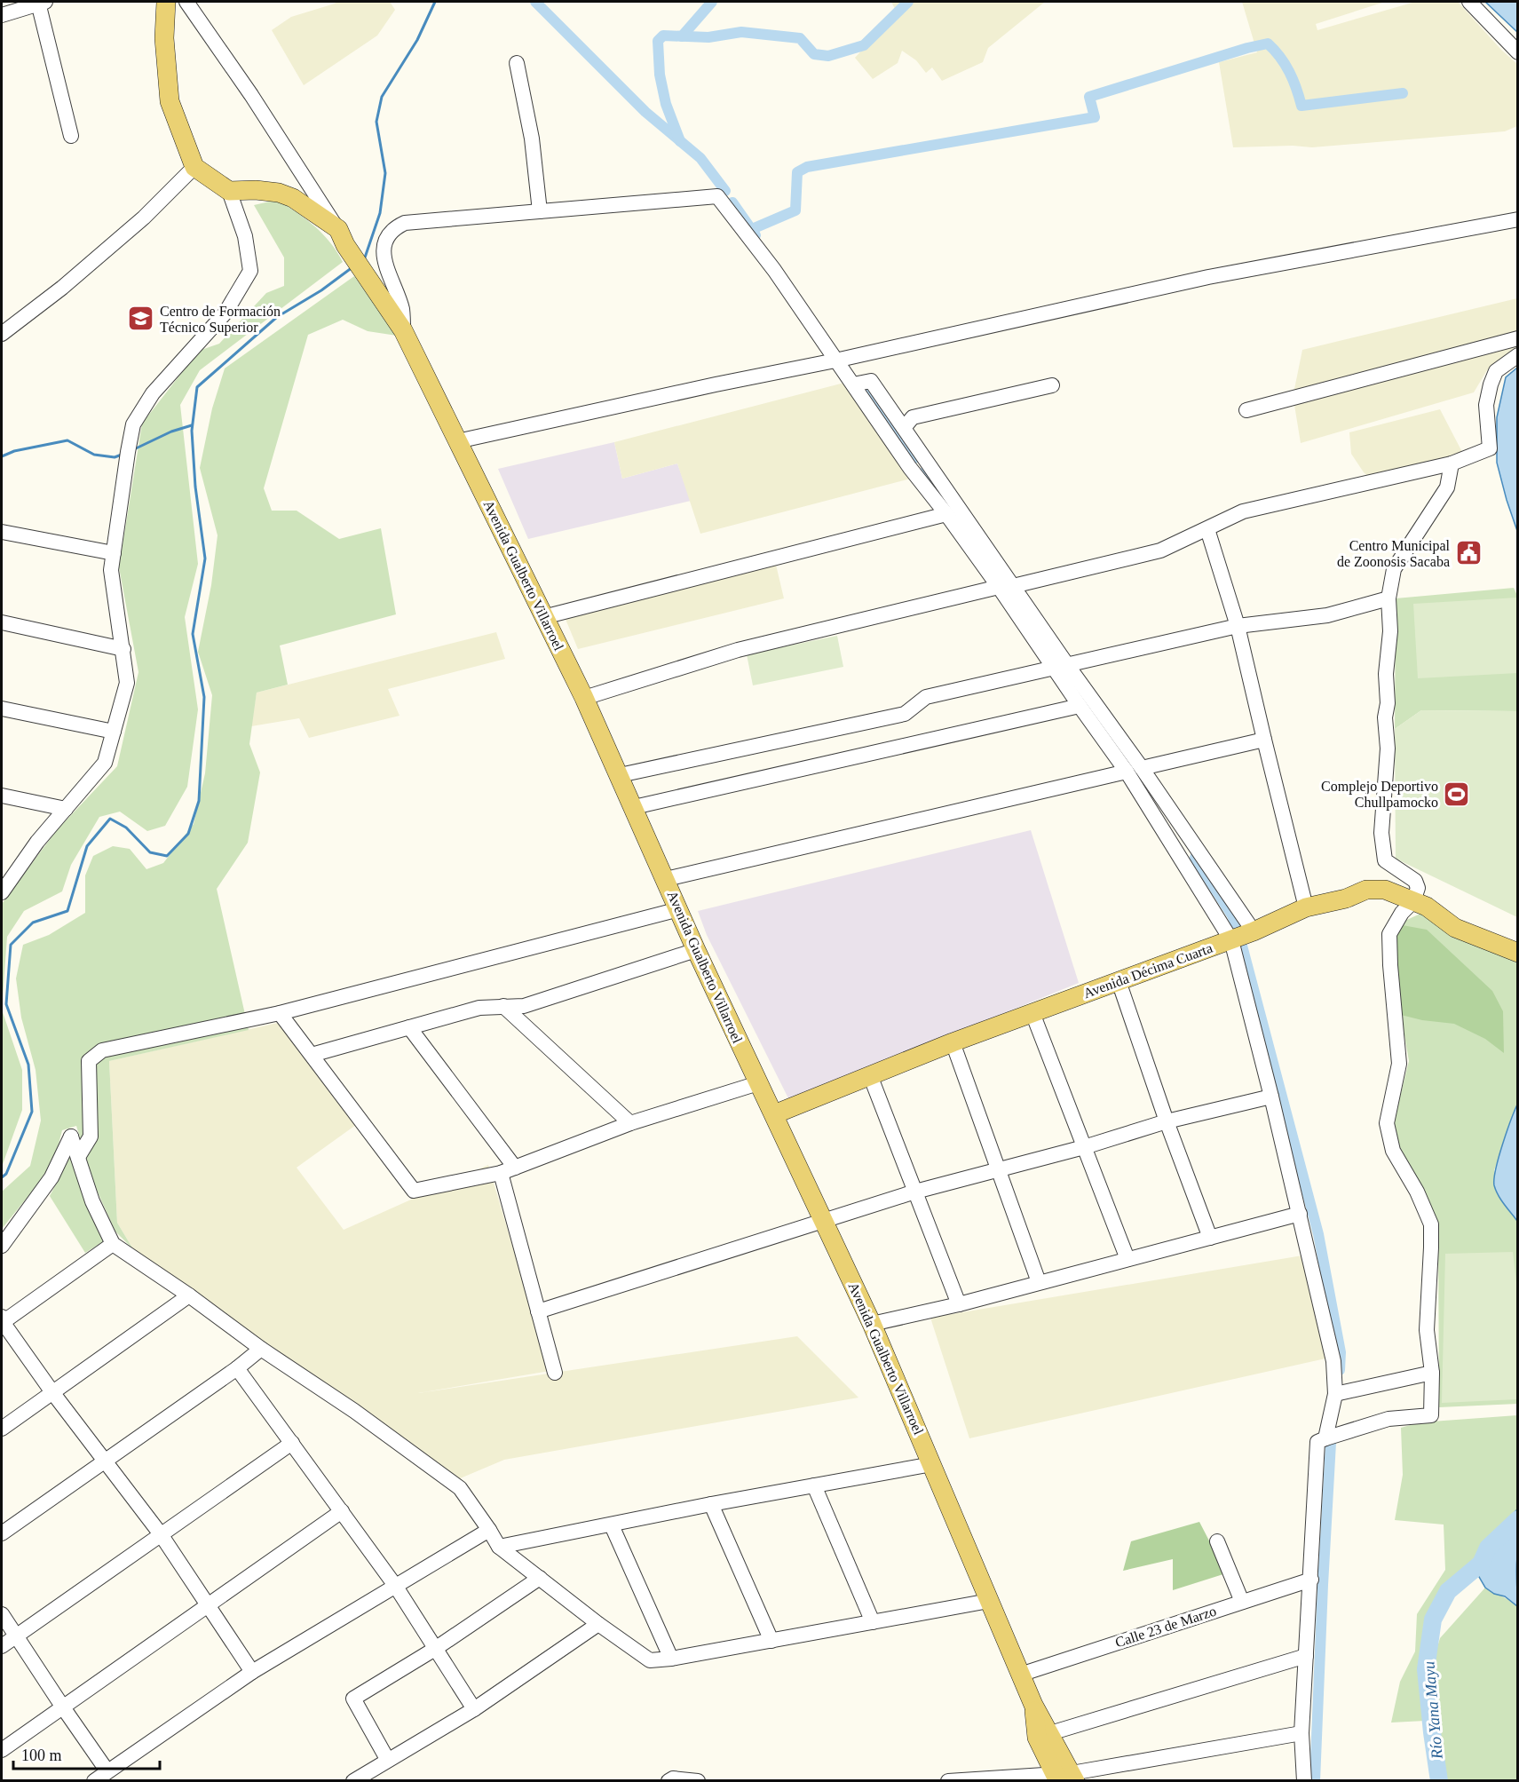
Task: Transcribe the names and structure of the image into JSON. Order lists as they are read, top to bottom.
{
  "streets": {
    "main road": ["Avenida Gualberto Villarroel", "Avenida Décima Cuarta"],
    "street": ["Calle 23 de Marzo"]
  },
  "crossings": [
    ["Avenida Gualberto Villarroel", "Avenida Décima Cuarta"],
    ["Avenida Gualberto Villarroel", "Calle 23 de Marzo"]
  ],
  "water": ["Río Yana Mayu"],
  "places": {
    "school or university": ["Centro de Formación Técnico Superior"],
    "public building": ["Centro Municipal de Zoonosis Sacaba"],
    "sports": ["Complejo Deportivo Chullpamocko"]
  },
  "scale_bar": "100 m"
}
